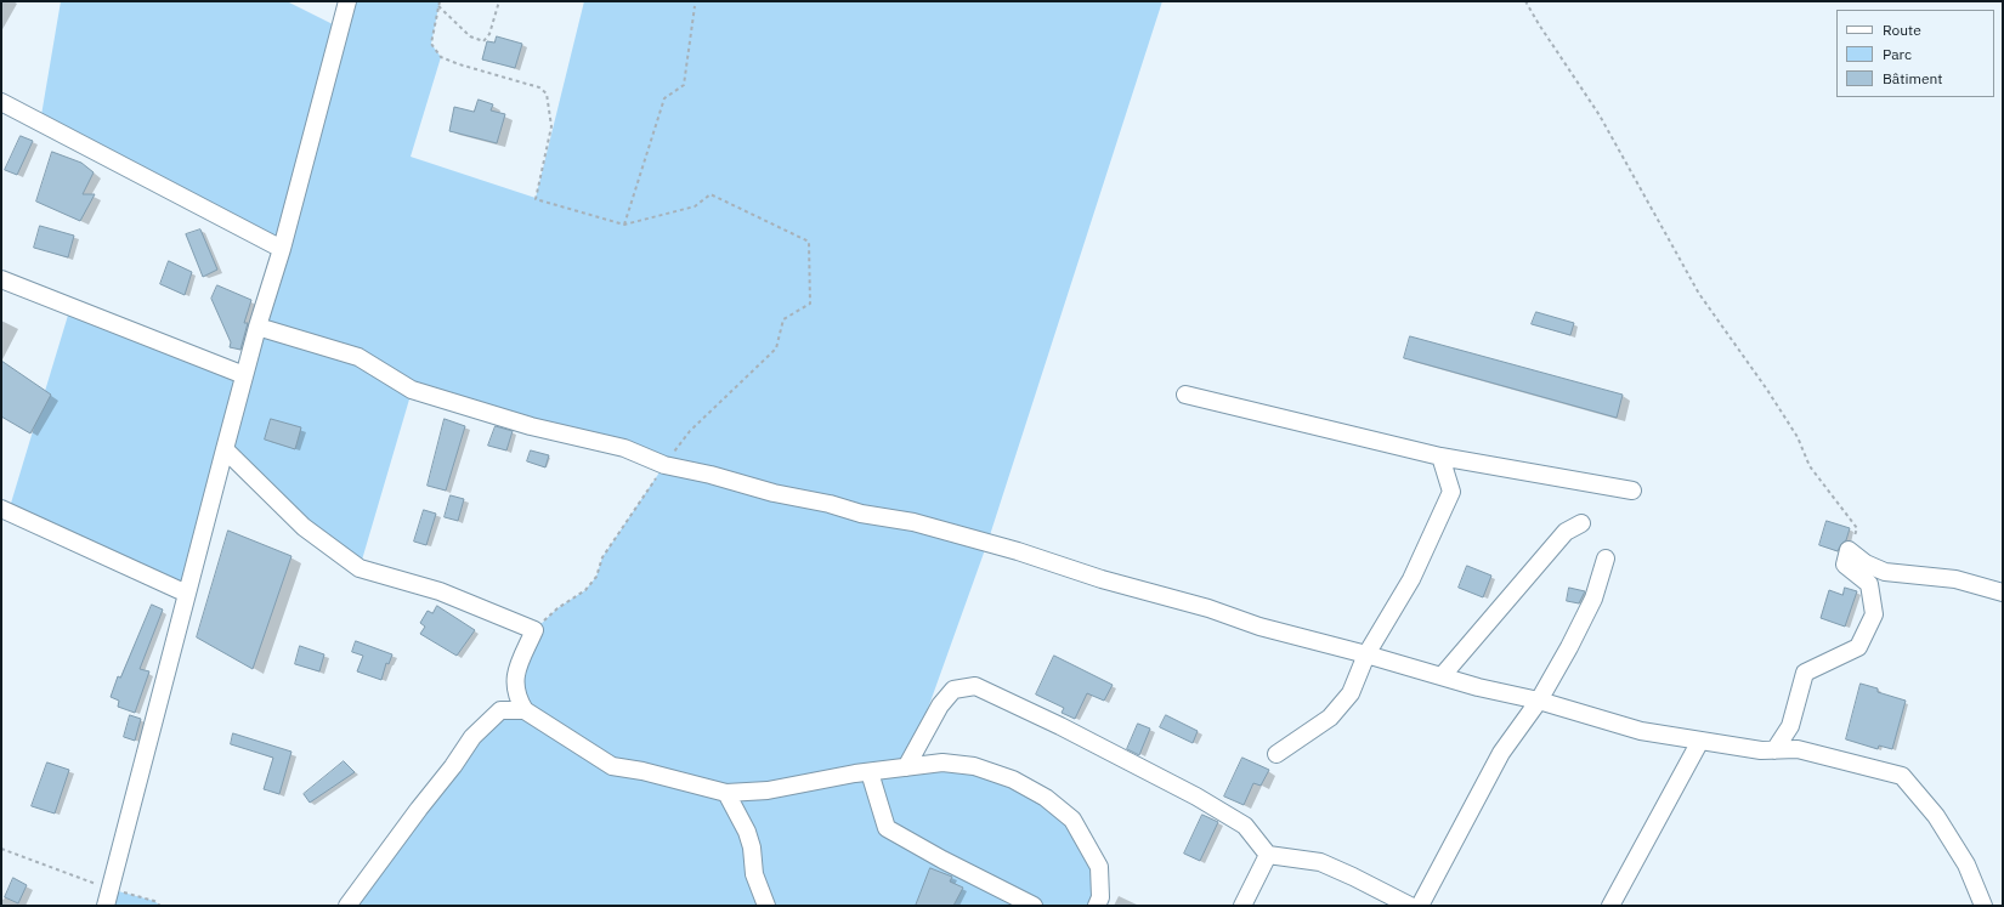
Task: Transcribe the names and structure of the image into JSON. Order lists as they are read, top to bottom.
{
  "legend": ["Route", "Parc", "Bâtiment"]
}
